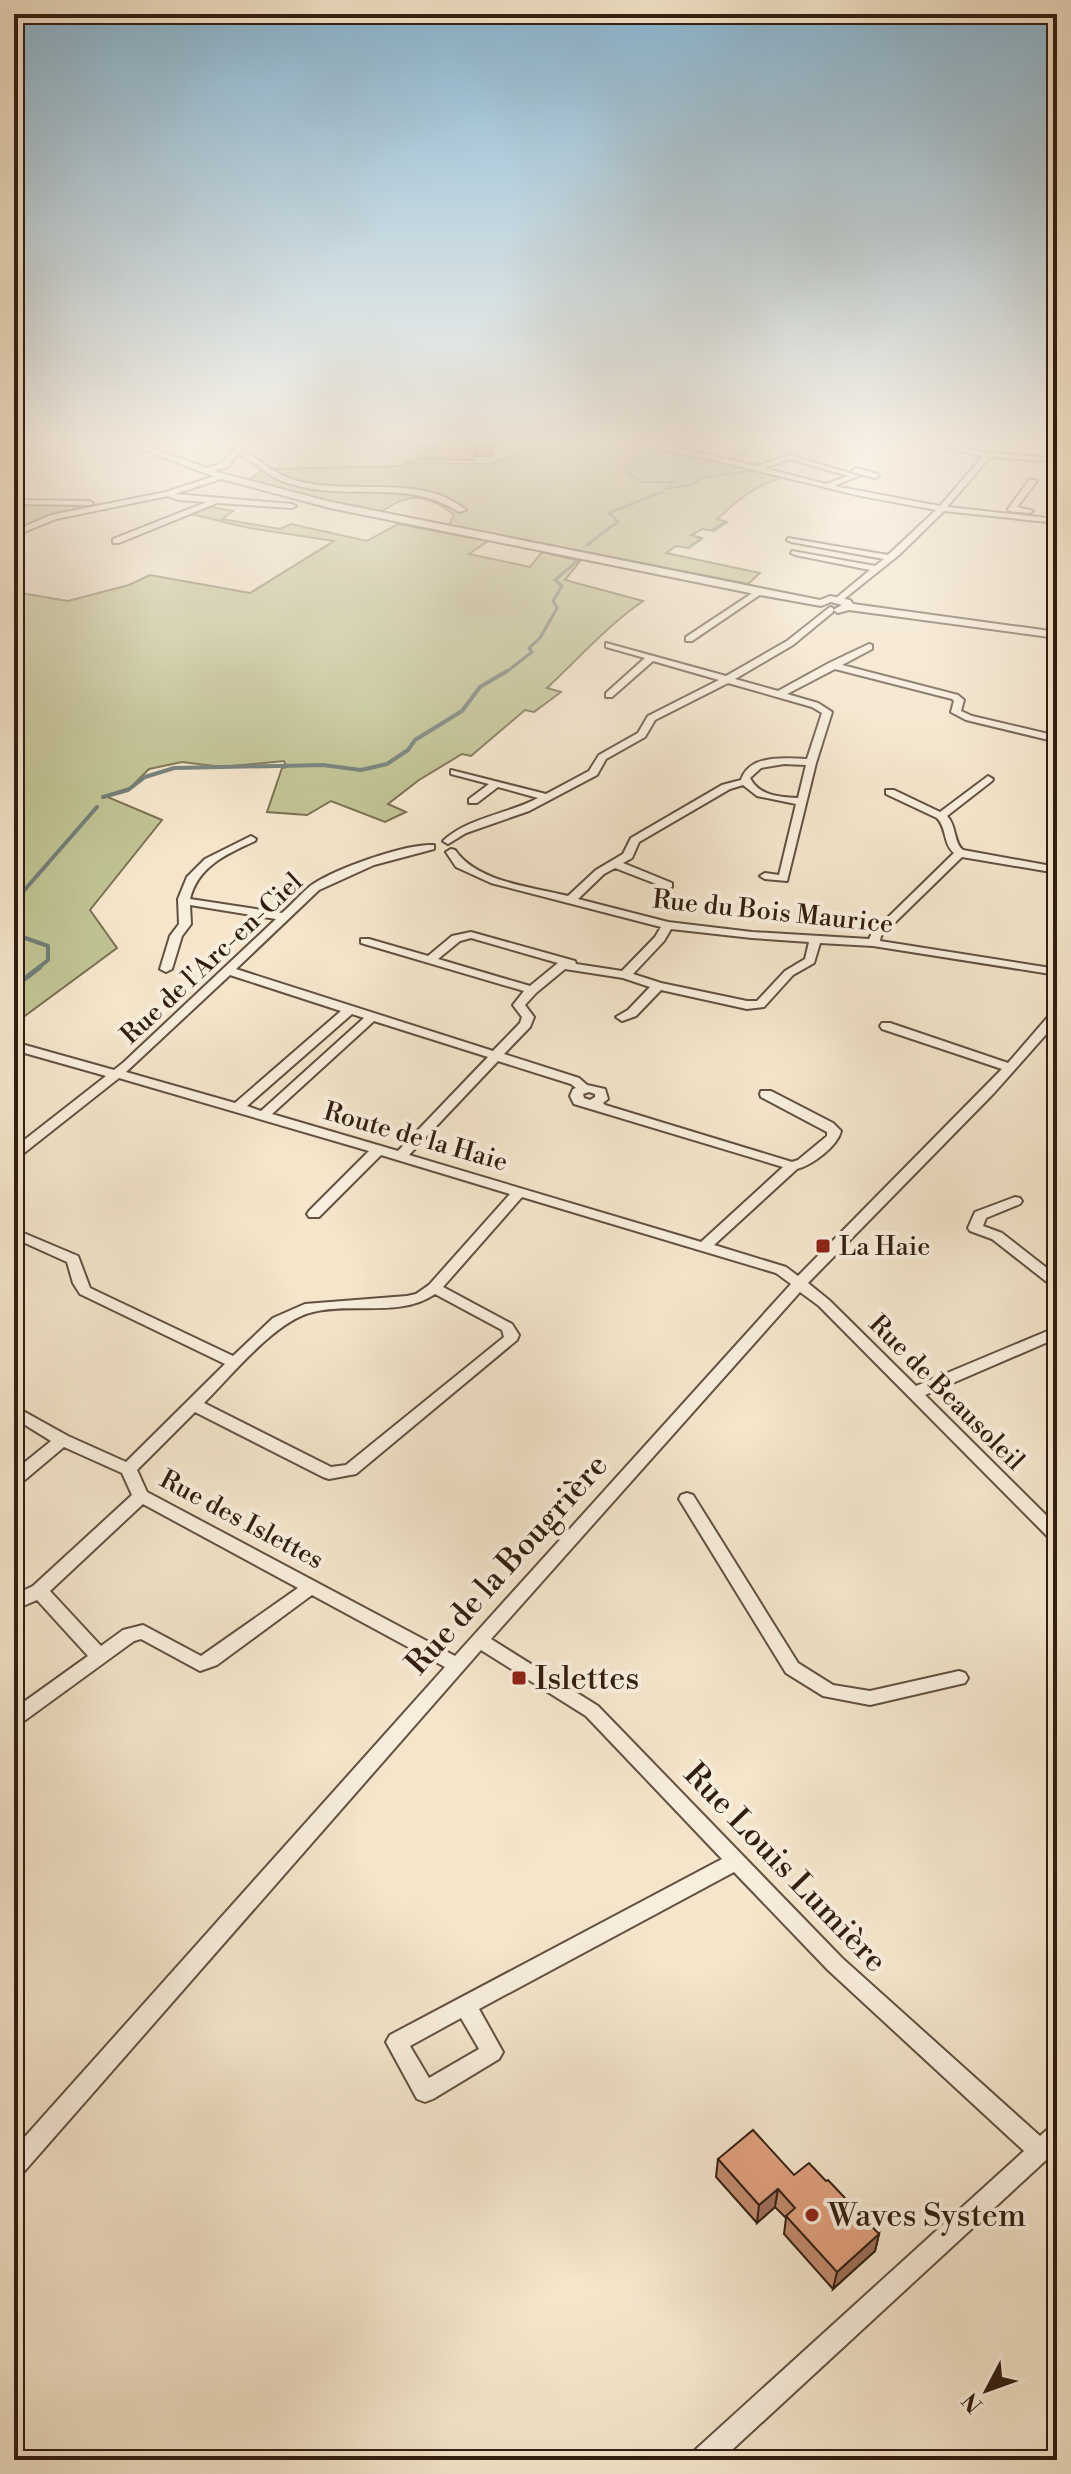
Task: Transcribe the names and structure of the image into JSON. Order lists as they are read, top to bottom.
{
  "streets": {
    "street": [
      "Rue du Bois Maurice",
      "Rue de l'Arc-en-Ciel",
      "Route de la Haie",
      "Rue de Beausoleil",
      "Rue des Islettes",
      "Rue de la Bougrière",
      "Rue Louis Lumière"
    ]
  },
  "crossings": [
    ["Rue du Bois Maurice", "Rue de l'Arc-en-Ciel"],
    ["Rue de l'Arc-en-Ciel", "Route de la Haie"],
    ["Route de la Haie", "Rue de Beausoleil"],
    ["Route de la Haie", "Rue de la Bougrière"],
    ["Rue de Beausoleil", "Rue de la Bougrière"],
    ["Rue des Islettes", "Rue de la Bougrière"],
    ["Rue de la Bougrière", "Rue Louis Lumière"]
  ],
  "places": {
    "transit": ["La Haie", "Islettes"],
    "other": ["Waves System"]
  },
  "north": "bottom left"
}
